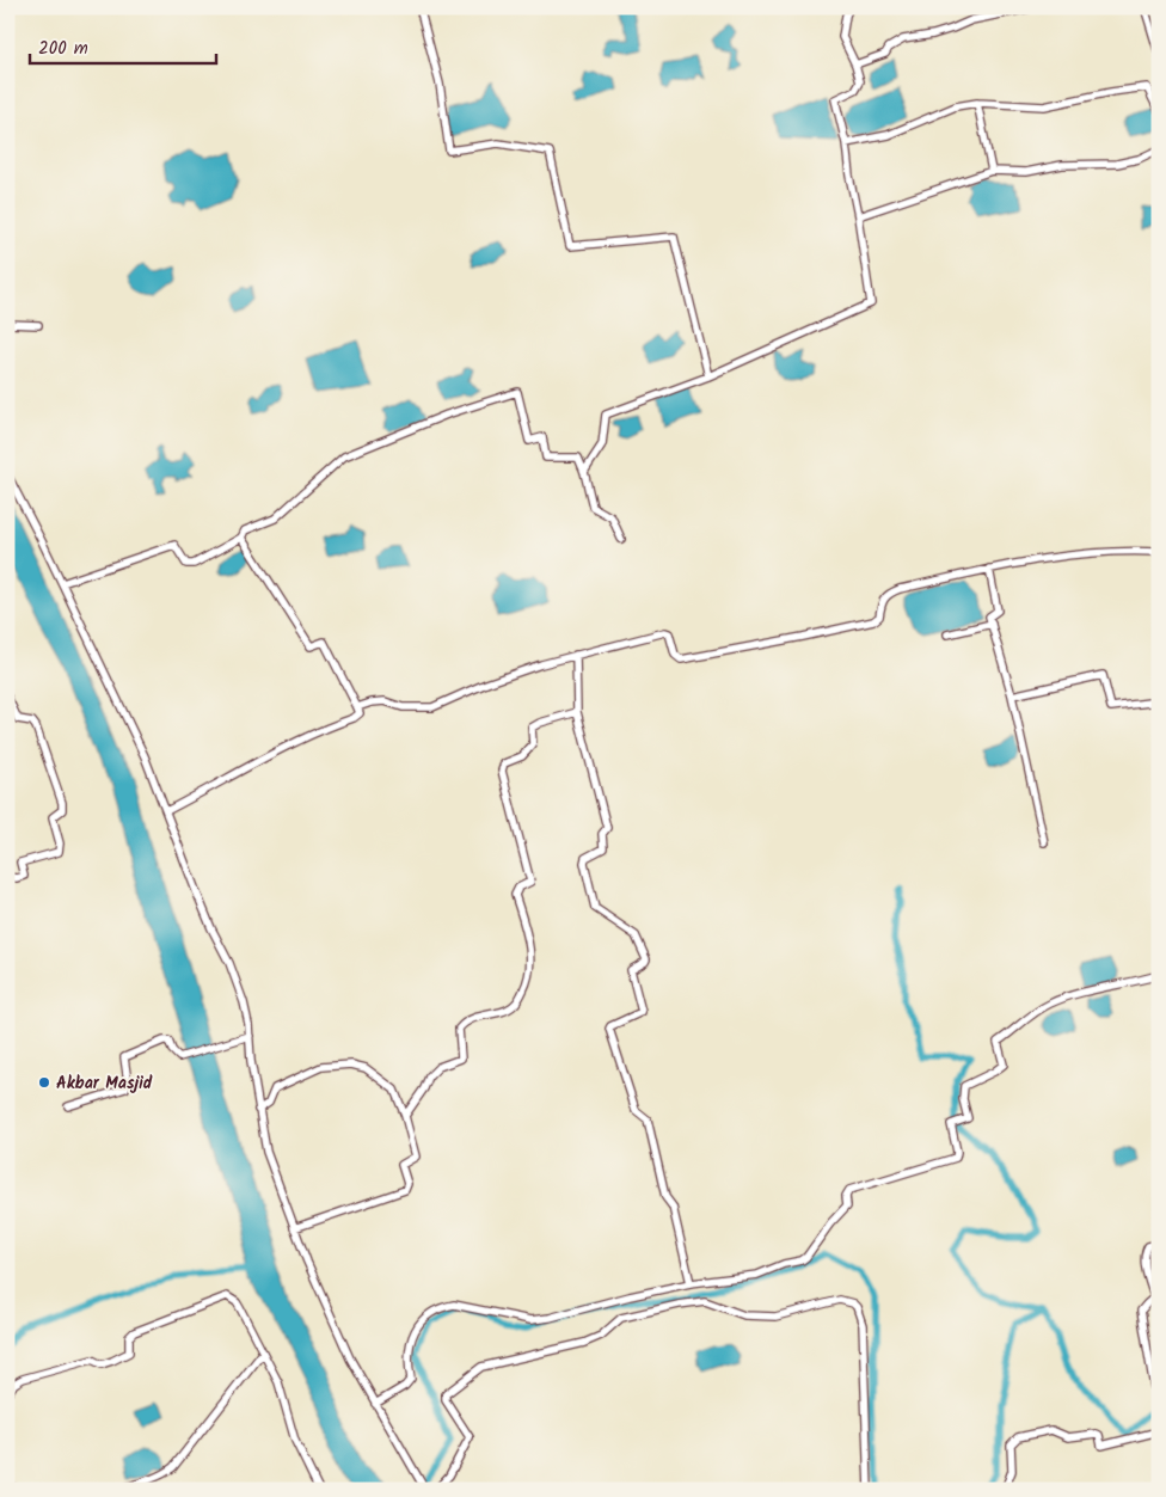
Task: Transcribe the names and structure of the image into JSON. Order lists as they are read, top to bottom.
{
  "places": ["Akbar Masjid"],
  "scale_bar": "200 m"
}
